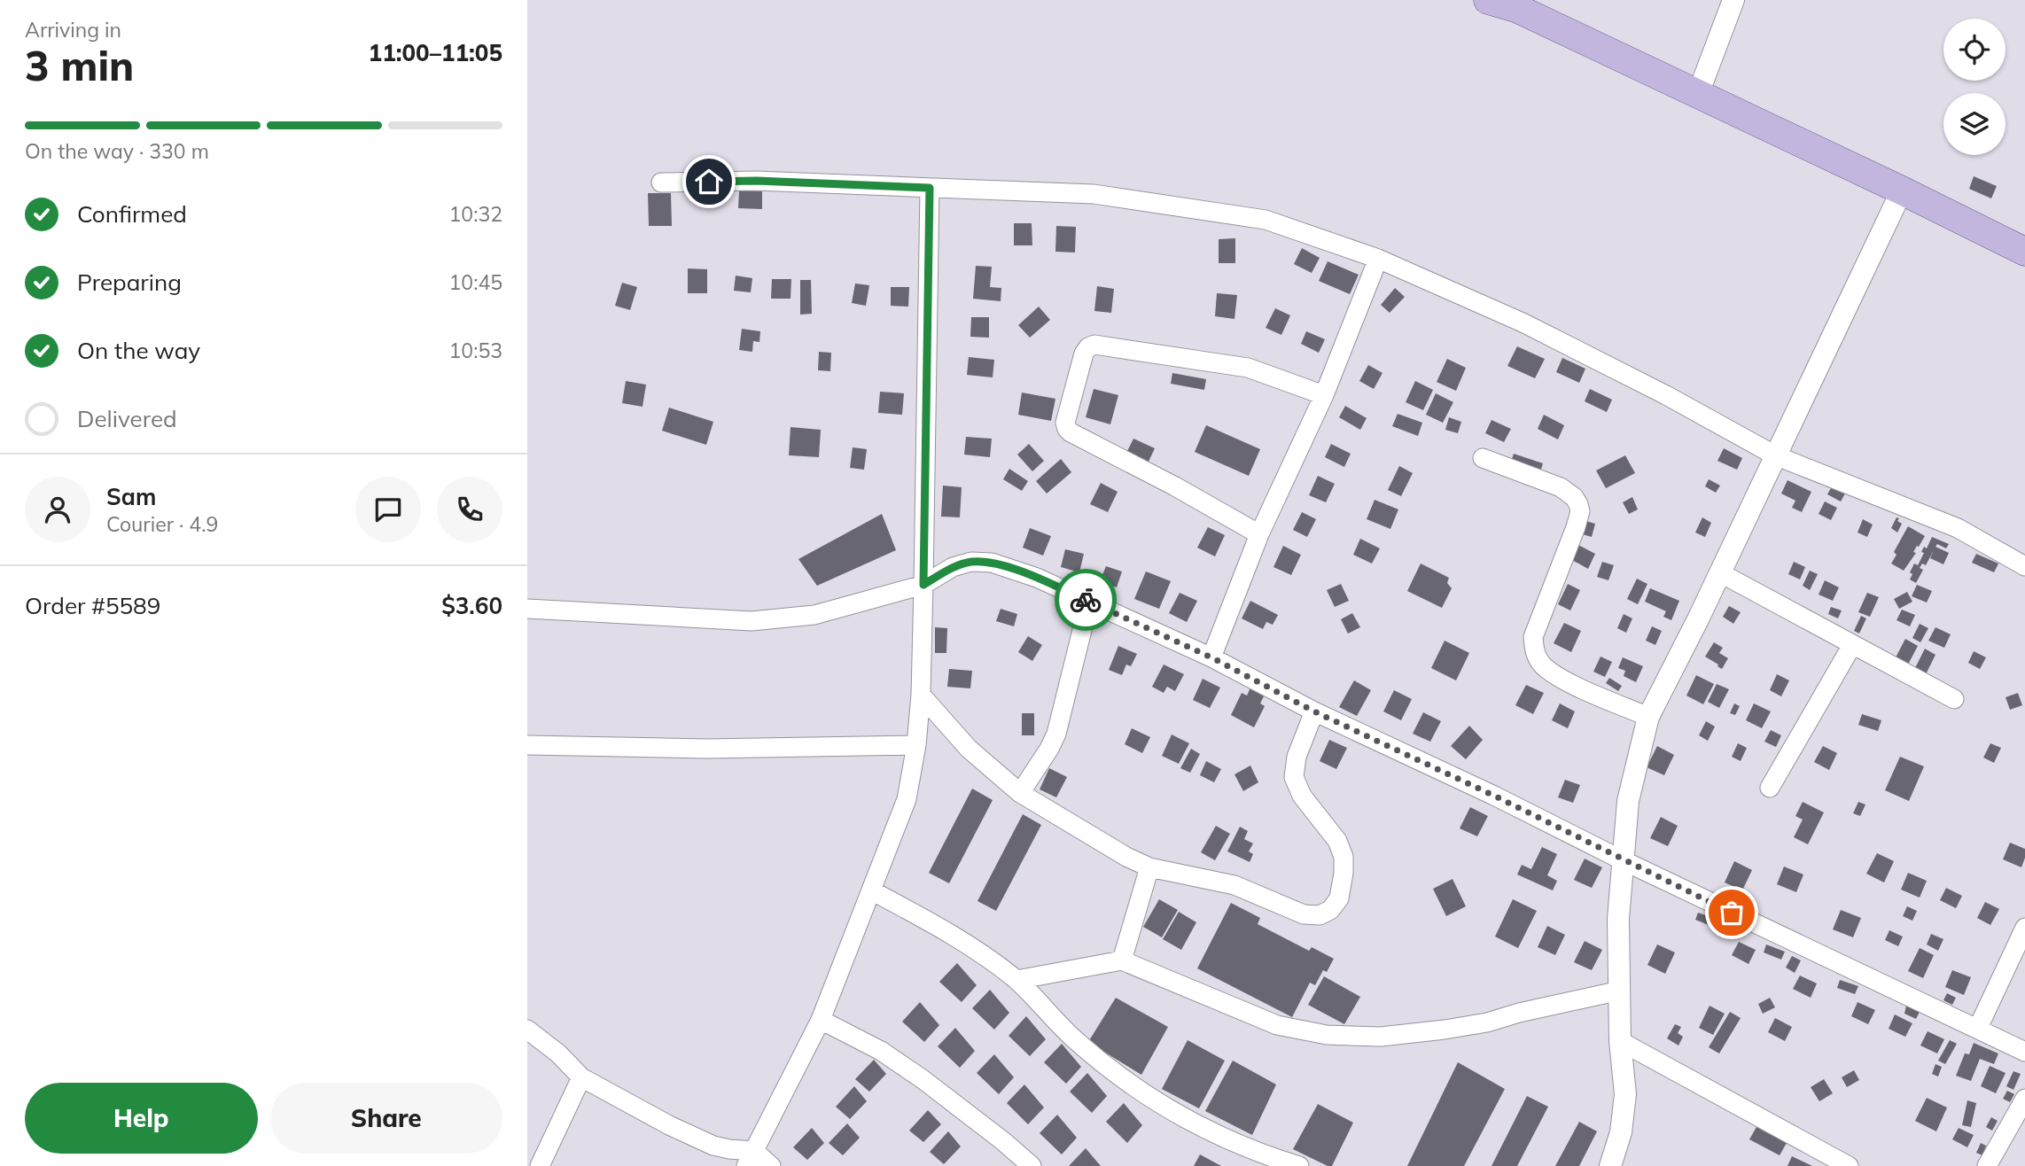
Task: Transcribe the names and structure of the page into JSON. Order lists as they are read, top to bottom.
{
  "page": {
    "heading": ["3 min", "Arriving in", "11:00–11:05"],
    "panel": [
      "Sam",
      "Courier · 4.9",
      "Order #5589",
      "$3.60"
    ],
    "bar": "On the way · 330 m",
    "list": [
      ["Confirmed", "10:32"],
      ["Preparing", "10:45"],
      ["On the way", "10:53"],
      "Delivered"
    ],
    "buttons": ["Help", "Share"]
  }
}
